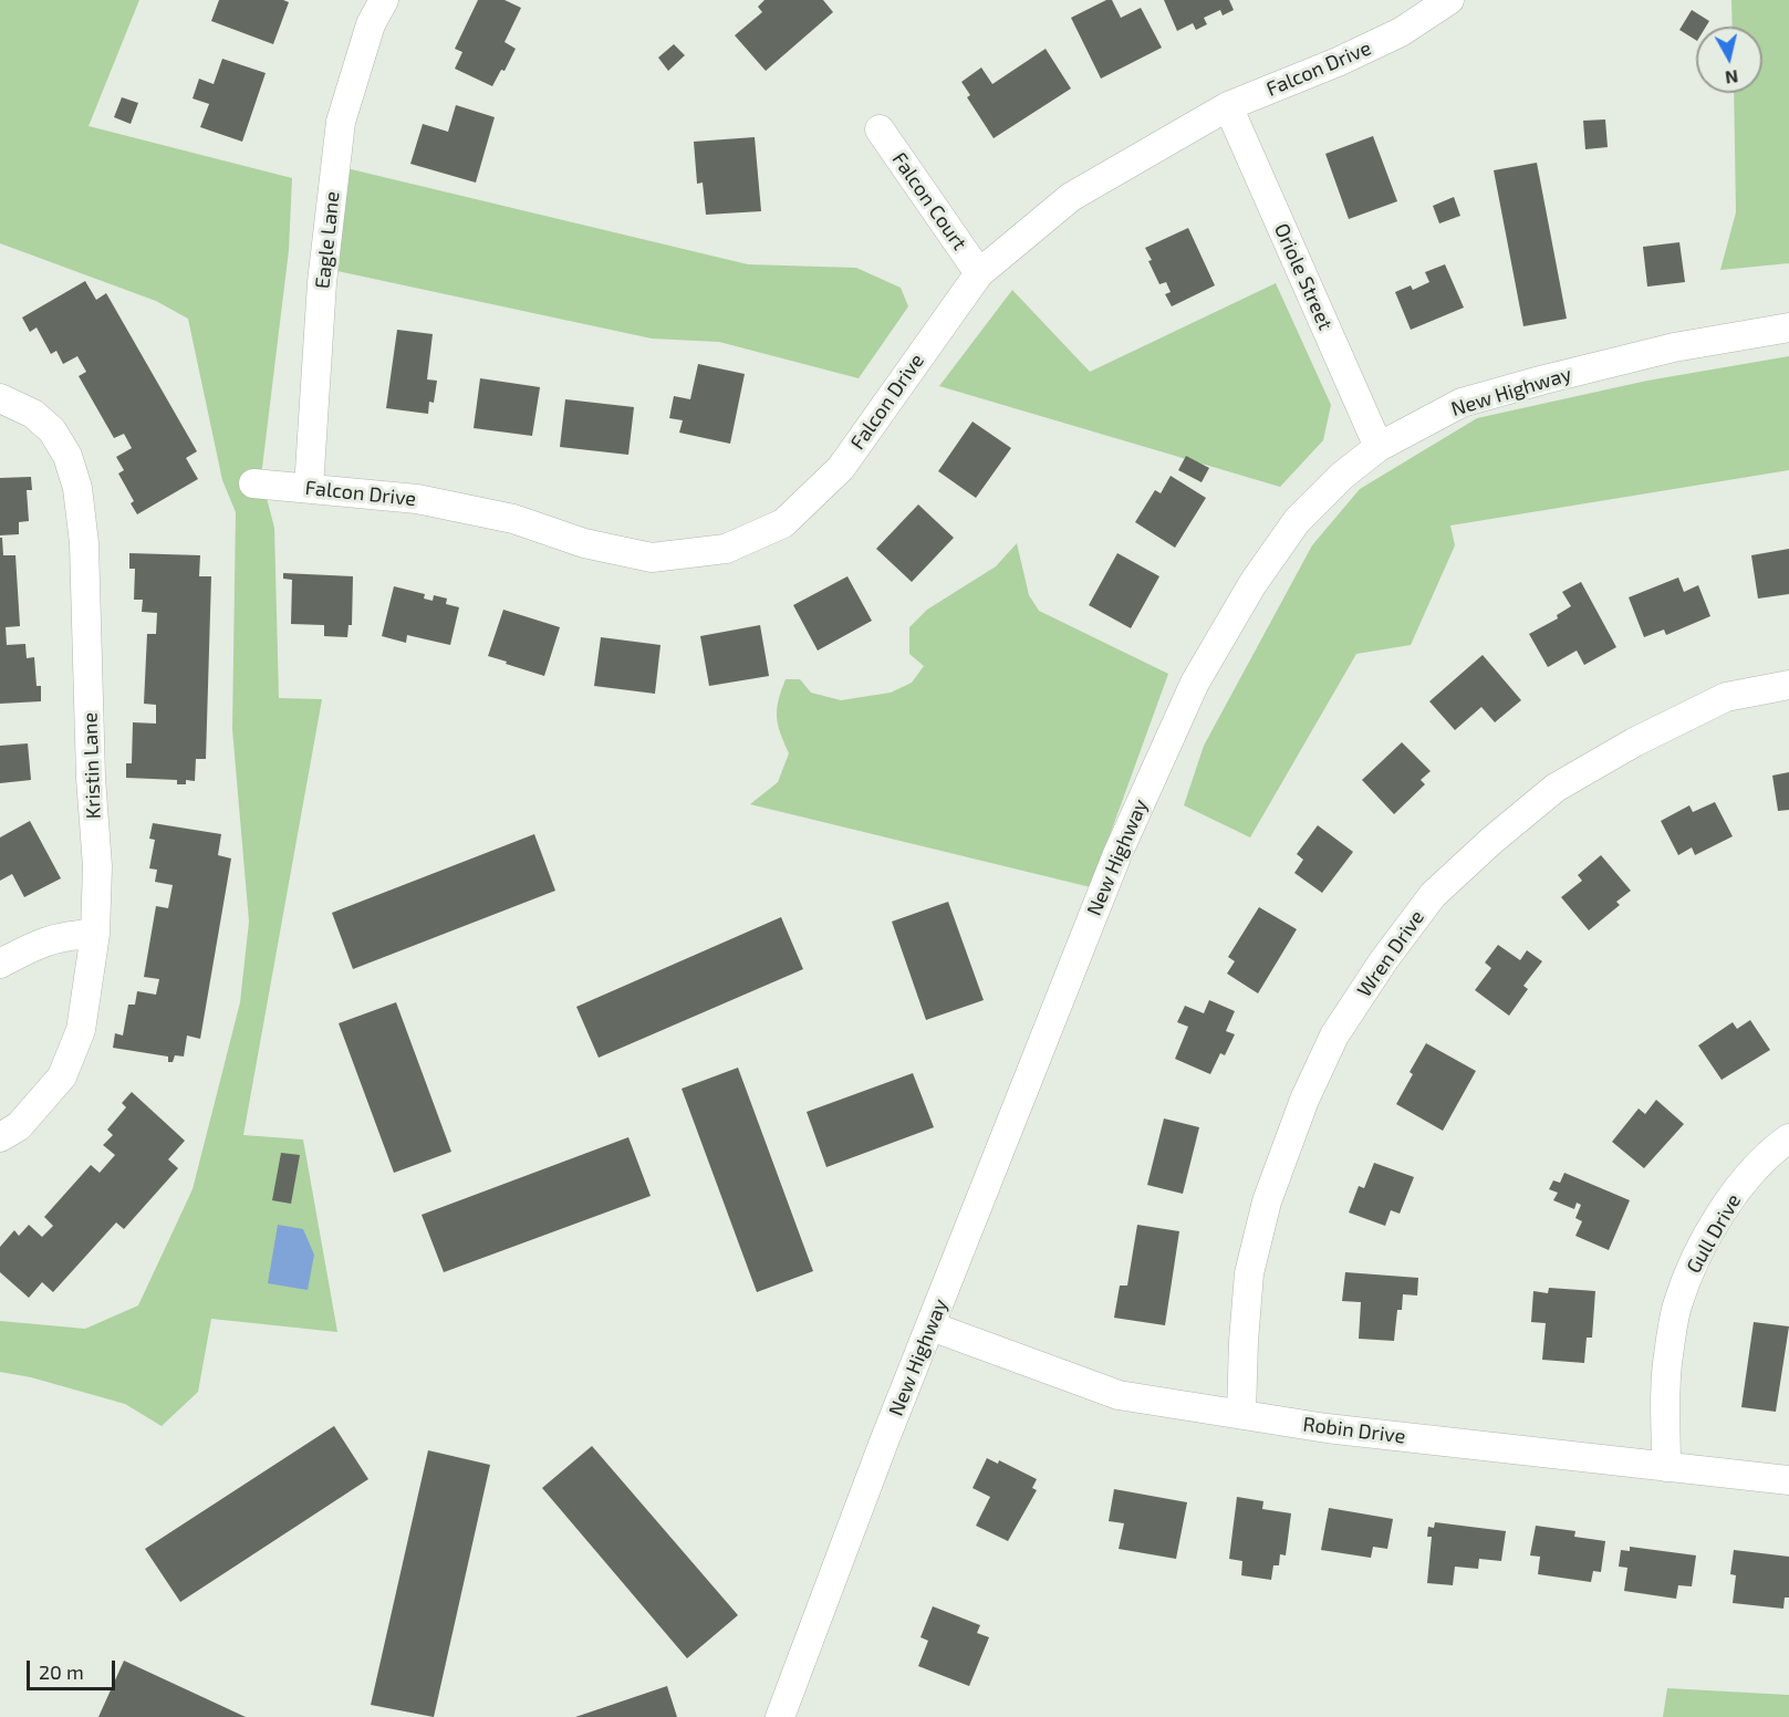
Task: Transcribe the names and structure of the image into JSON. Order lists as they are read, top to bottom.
{
  "streets": {
    "street": [
      "Falcon Drive",
      "Falcon Court",
      "Eagle Lane",
      "Oriole Street",
      "New Highway",
      "Kristin Lane",
      "Wren Drive",
      "Gull Drive",
      "Robin Drive"
    ]
  },
  "crossings": [
    ["Falcon Drive", "Falcon Court"],
    ["Falcon Drive", "Eagle Lane"],
    ["Falcon Drive", "Oriole Street"],
    ["Oriole Street", "New Highway"],
    ["New Highway", "Robin Drive"],
    ["Wren Drive", "Robin Drive"],
    ["Gull Drive", "Robin Drive"]
  ],
  "scale_bar": "20 m",
  "north": "bottom"
}
